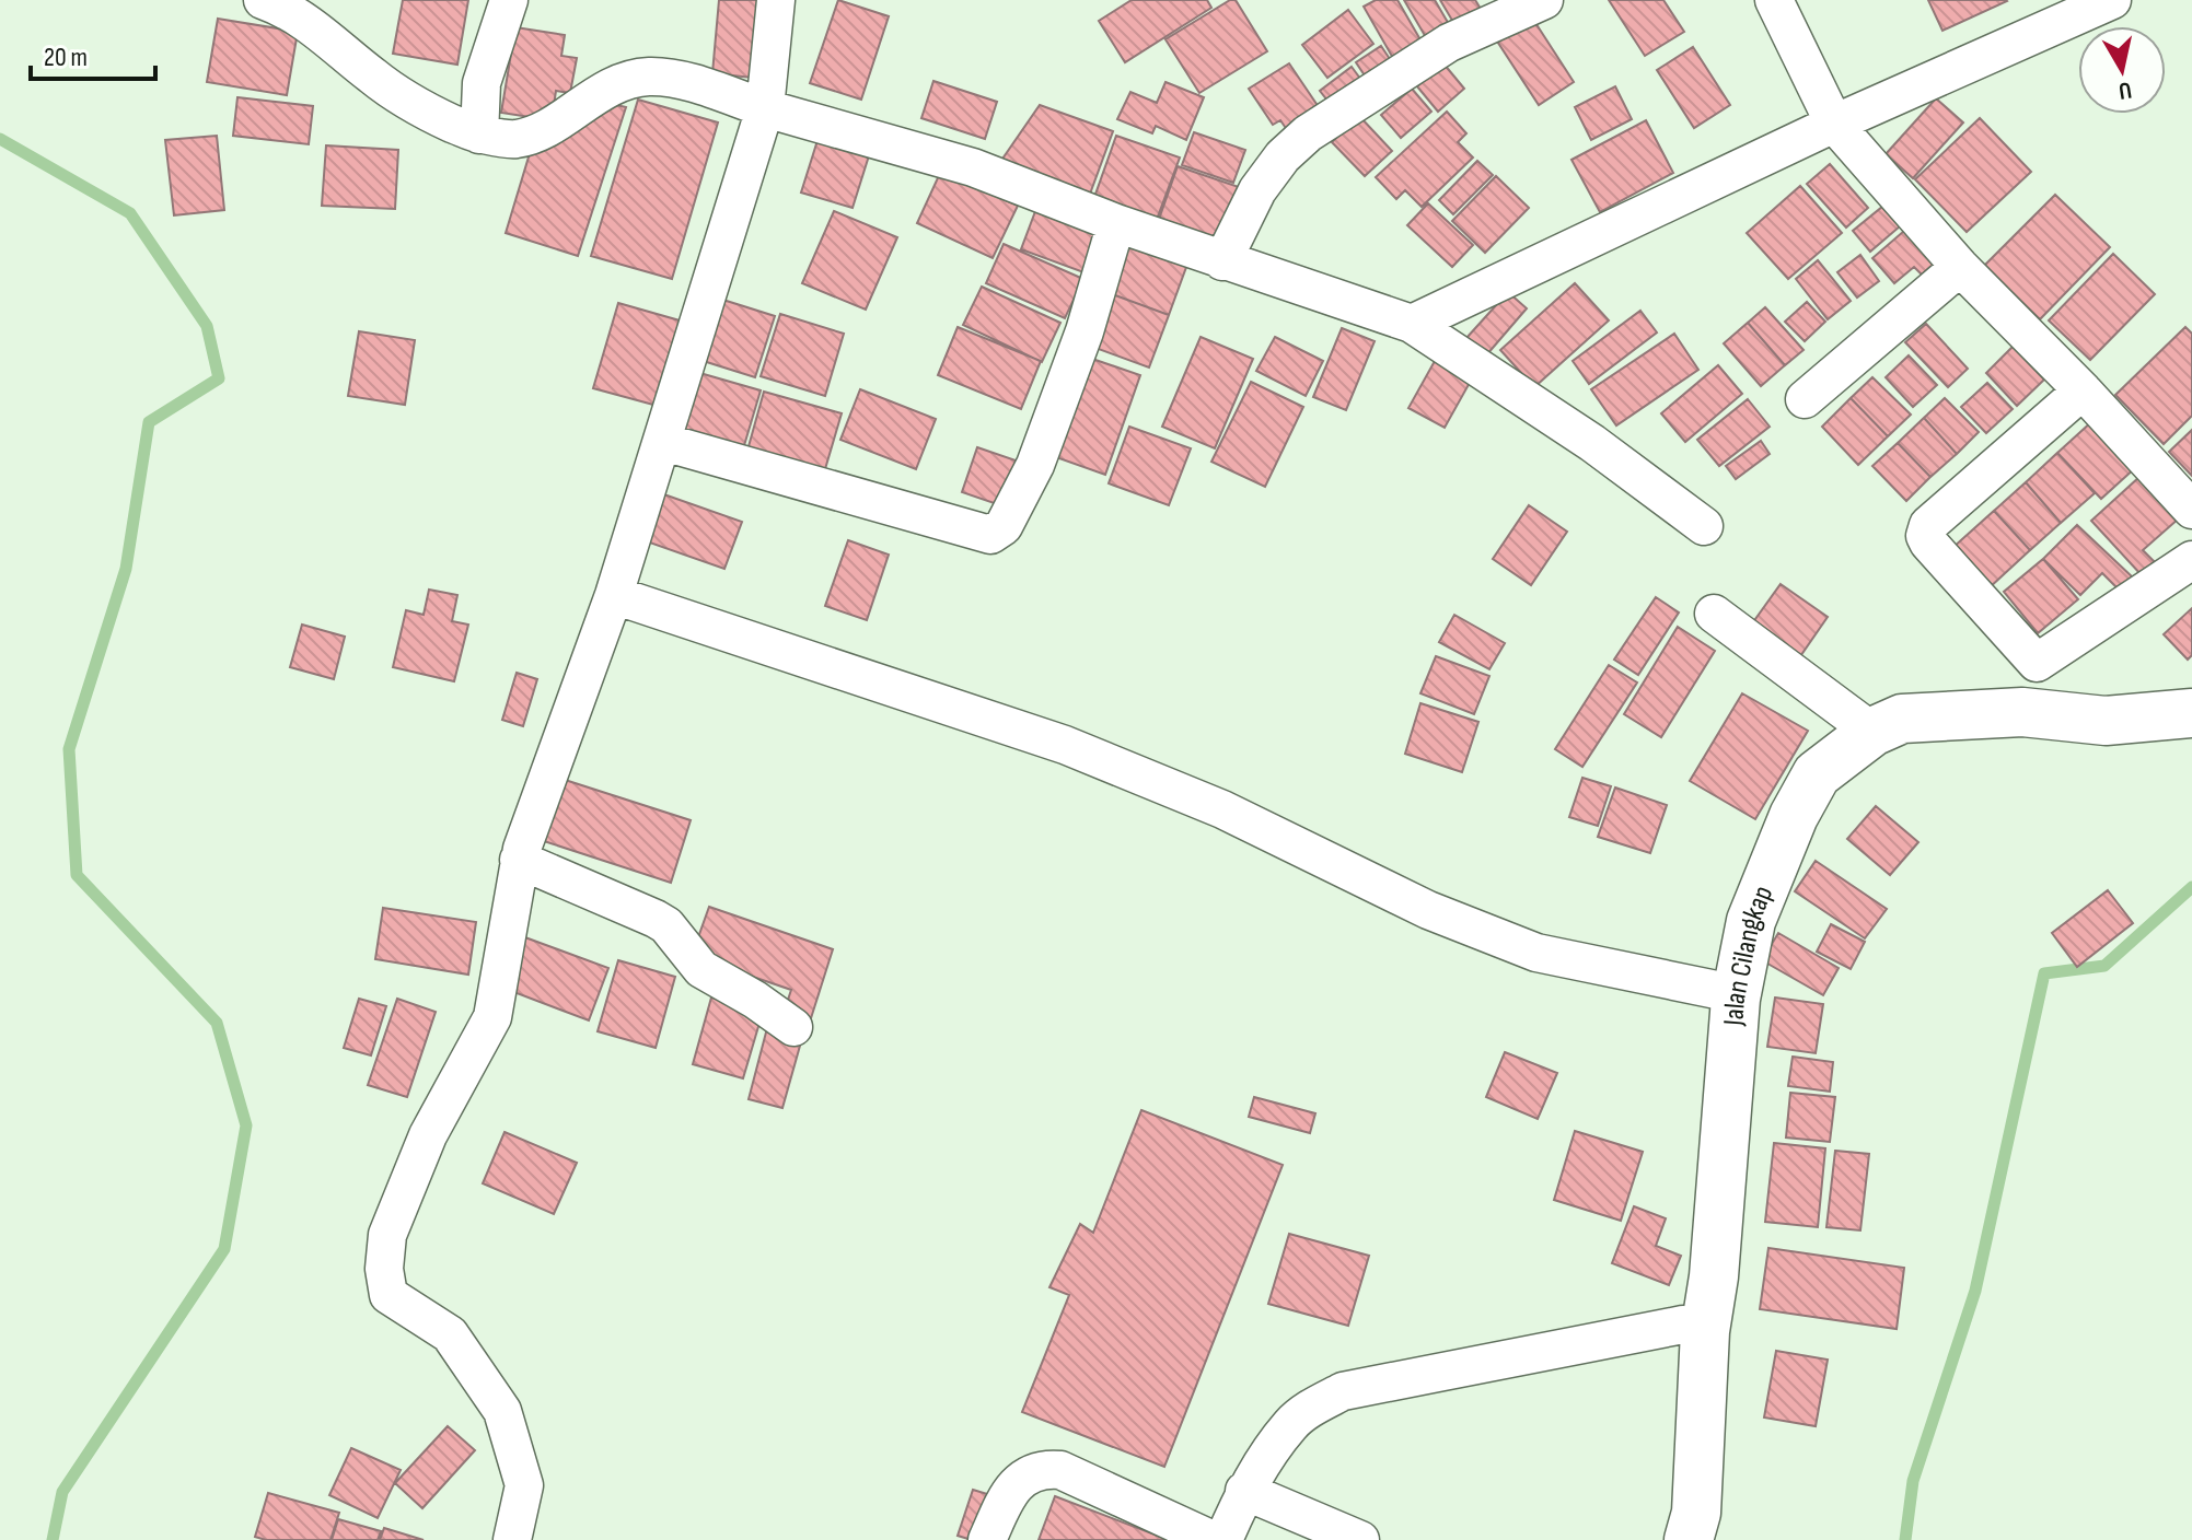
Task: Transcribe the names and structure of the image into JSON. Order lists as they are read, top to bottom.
{
  "streets": {
    "street": ["Jalan Cilangkap"]
  },
  "scale_bar": "20 m",
  "north": "bottom"
}
